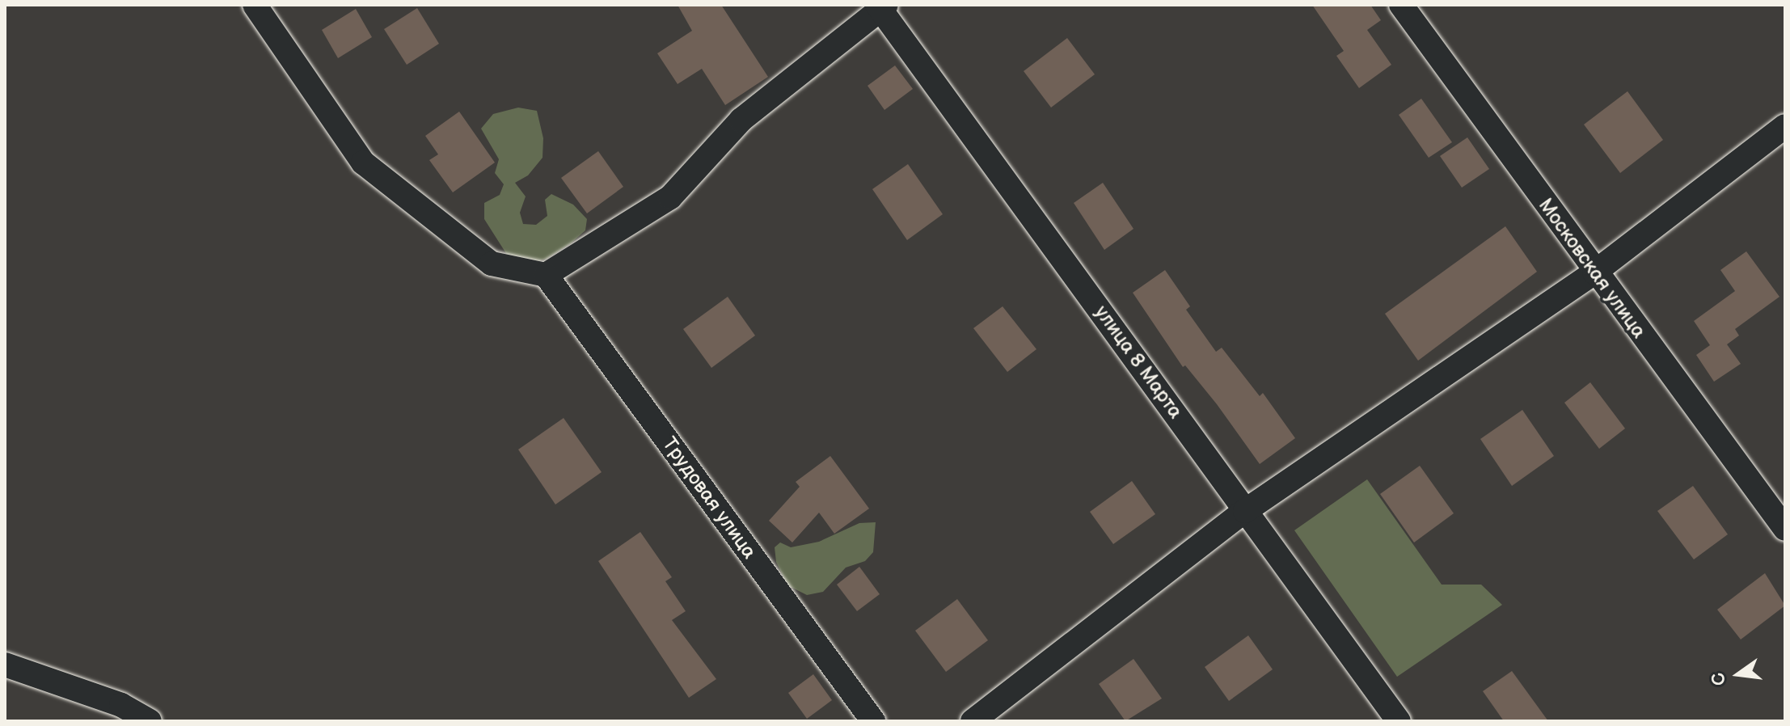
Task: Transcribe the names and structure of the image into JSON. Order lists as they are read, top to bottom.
{
  "streets": {
    "street": ["Московская улица", "улица 8 Марта", "Трудовая улица"]
  },
  "north": "left"
}
